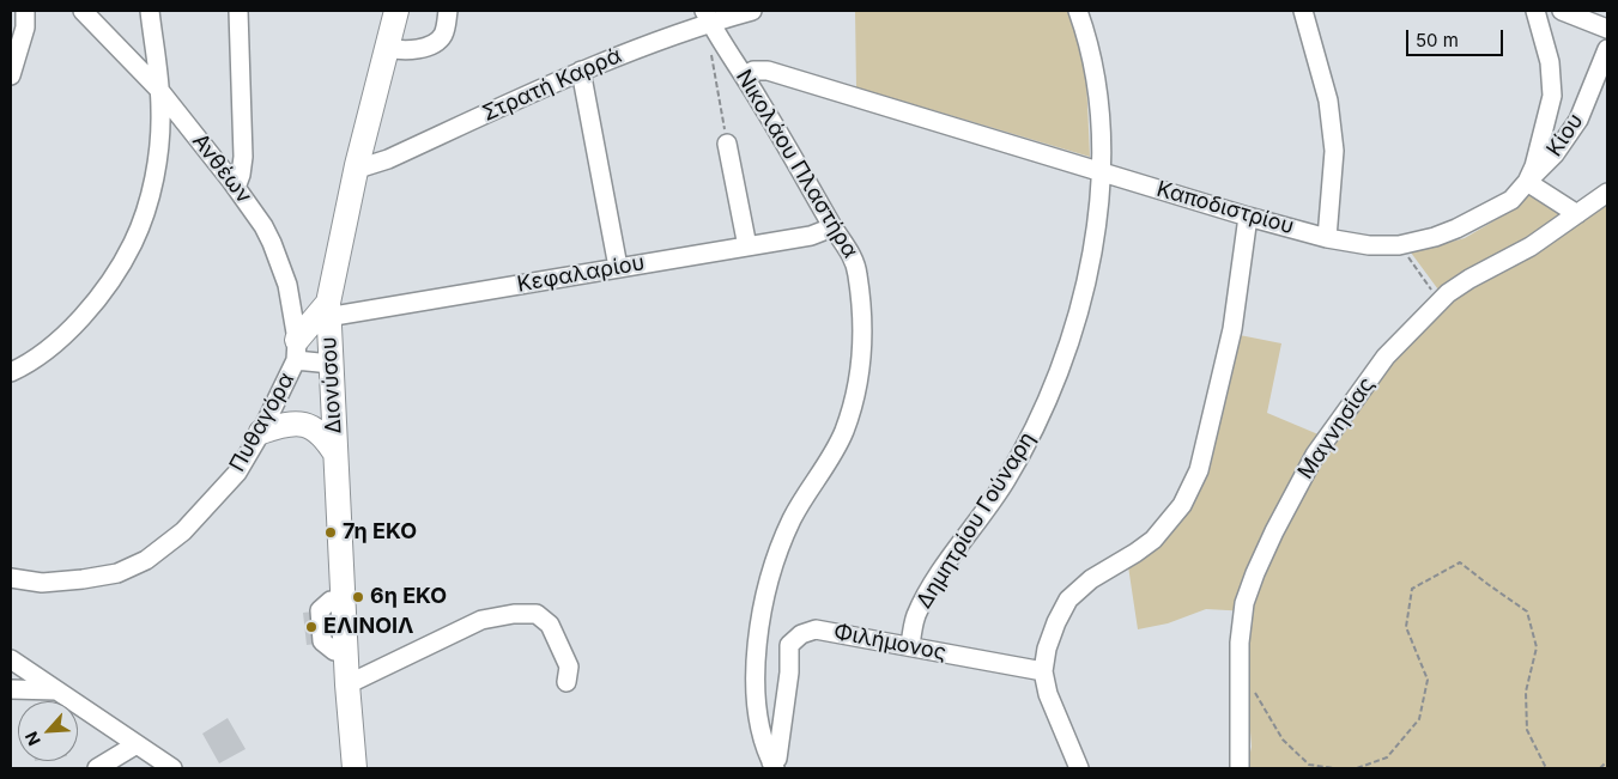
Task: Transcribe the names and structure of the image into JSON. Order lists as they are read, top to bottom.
{
  "streets": {
    "main road": ["Διονύσου"],
    "street": [
      "Στρατή Καρρά",
      "Κίου",
      "Νικολάου Πλαστήρα",
      "Ανθέων",
      "Καποδιστρίου",
      "Κεφαλαρίου",
      "Πυθαγόρα",
      "Μαγνησίας",
      "Δημητρίου Γούναρη",
      "Φιλήμονος"
    ]
  },
  "crossings": [
    ["Στρατή Καρρά", "Νικολάου Πλαστήρα"],
    ["Στρατή Καρρά", "Διονύσου"],
    ["Κίου", "Καποδιστρίου"],
    ["Νικολάου Πλαστήρα", "Καποδιστρίου"],
    ["Νικολάου Πλαστήρα", "Κεφαλαρίου"],
    ["Νικολάου Πλαστήρα", "Φιλήμονος"],
    ["Ανθέων", "Πυθαγόρα"],
    ["Καποδιστρίου", "Δημητρίου Γούναρη"],
    ["Κεφαλαρίου", "Διονύσου"],
    ["Διονύσου", "Πυθαγόρα"],
    ["Δημητρίου Γούναρη", "Φιλήμονος"]
  ],
  "places": ["7η ΕΚΟ", "6η ΕΚΟ", "ΕΛΙΝΟΙΛ"],
  "scale_bar": "50 m",
  "north": "bottom left"
}
